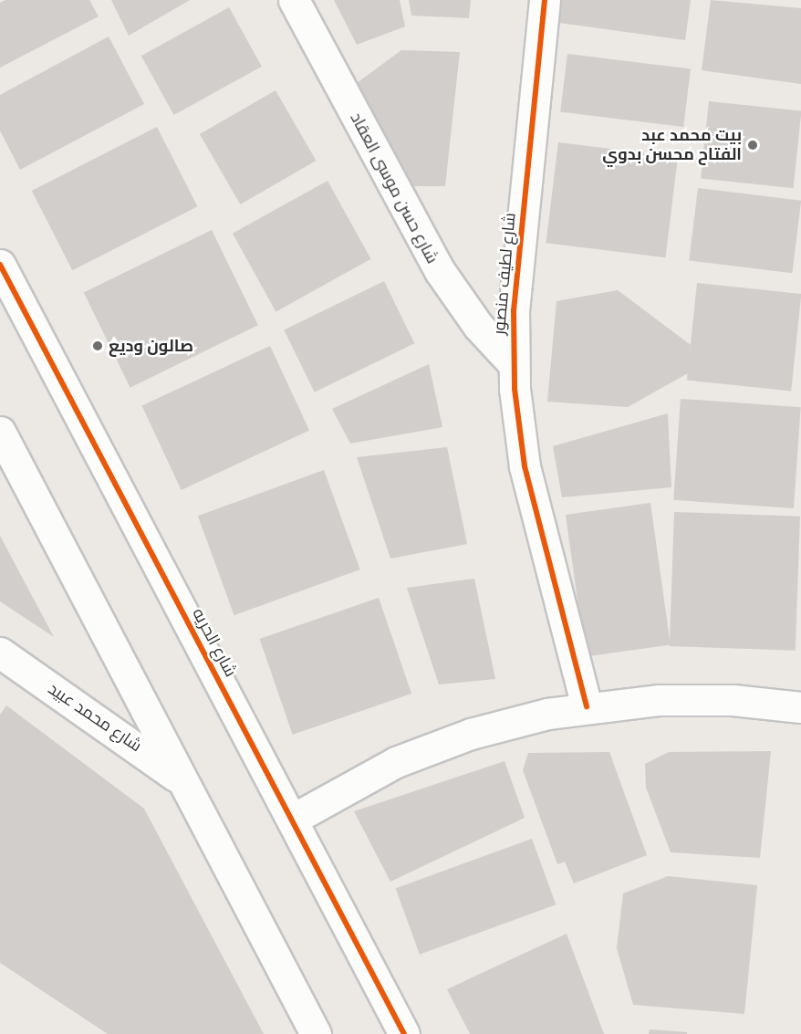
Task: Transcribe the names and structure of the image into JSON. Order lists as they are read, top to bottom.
{
  "streets": {
    "street": [
      "شارع حسن موسى العقاد",
      "شارع لطيف منصور",
      "شارع الحريه",
      "شارع محمد عبيد"
    ]
  },
  "crossings": [
    ["شارع حسن موسى العقاد", "شارع لطيف منصور"]
  ],
  "places": ["بيت محمد عبد الفتاح محسن بدوي", "صالون وديع"]
}
